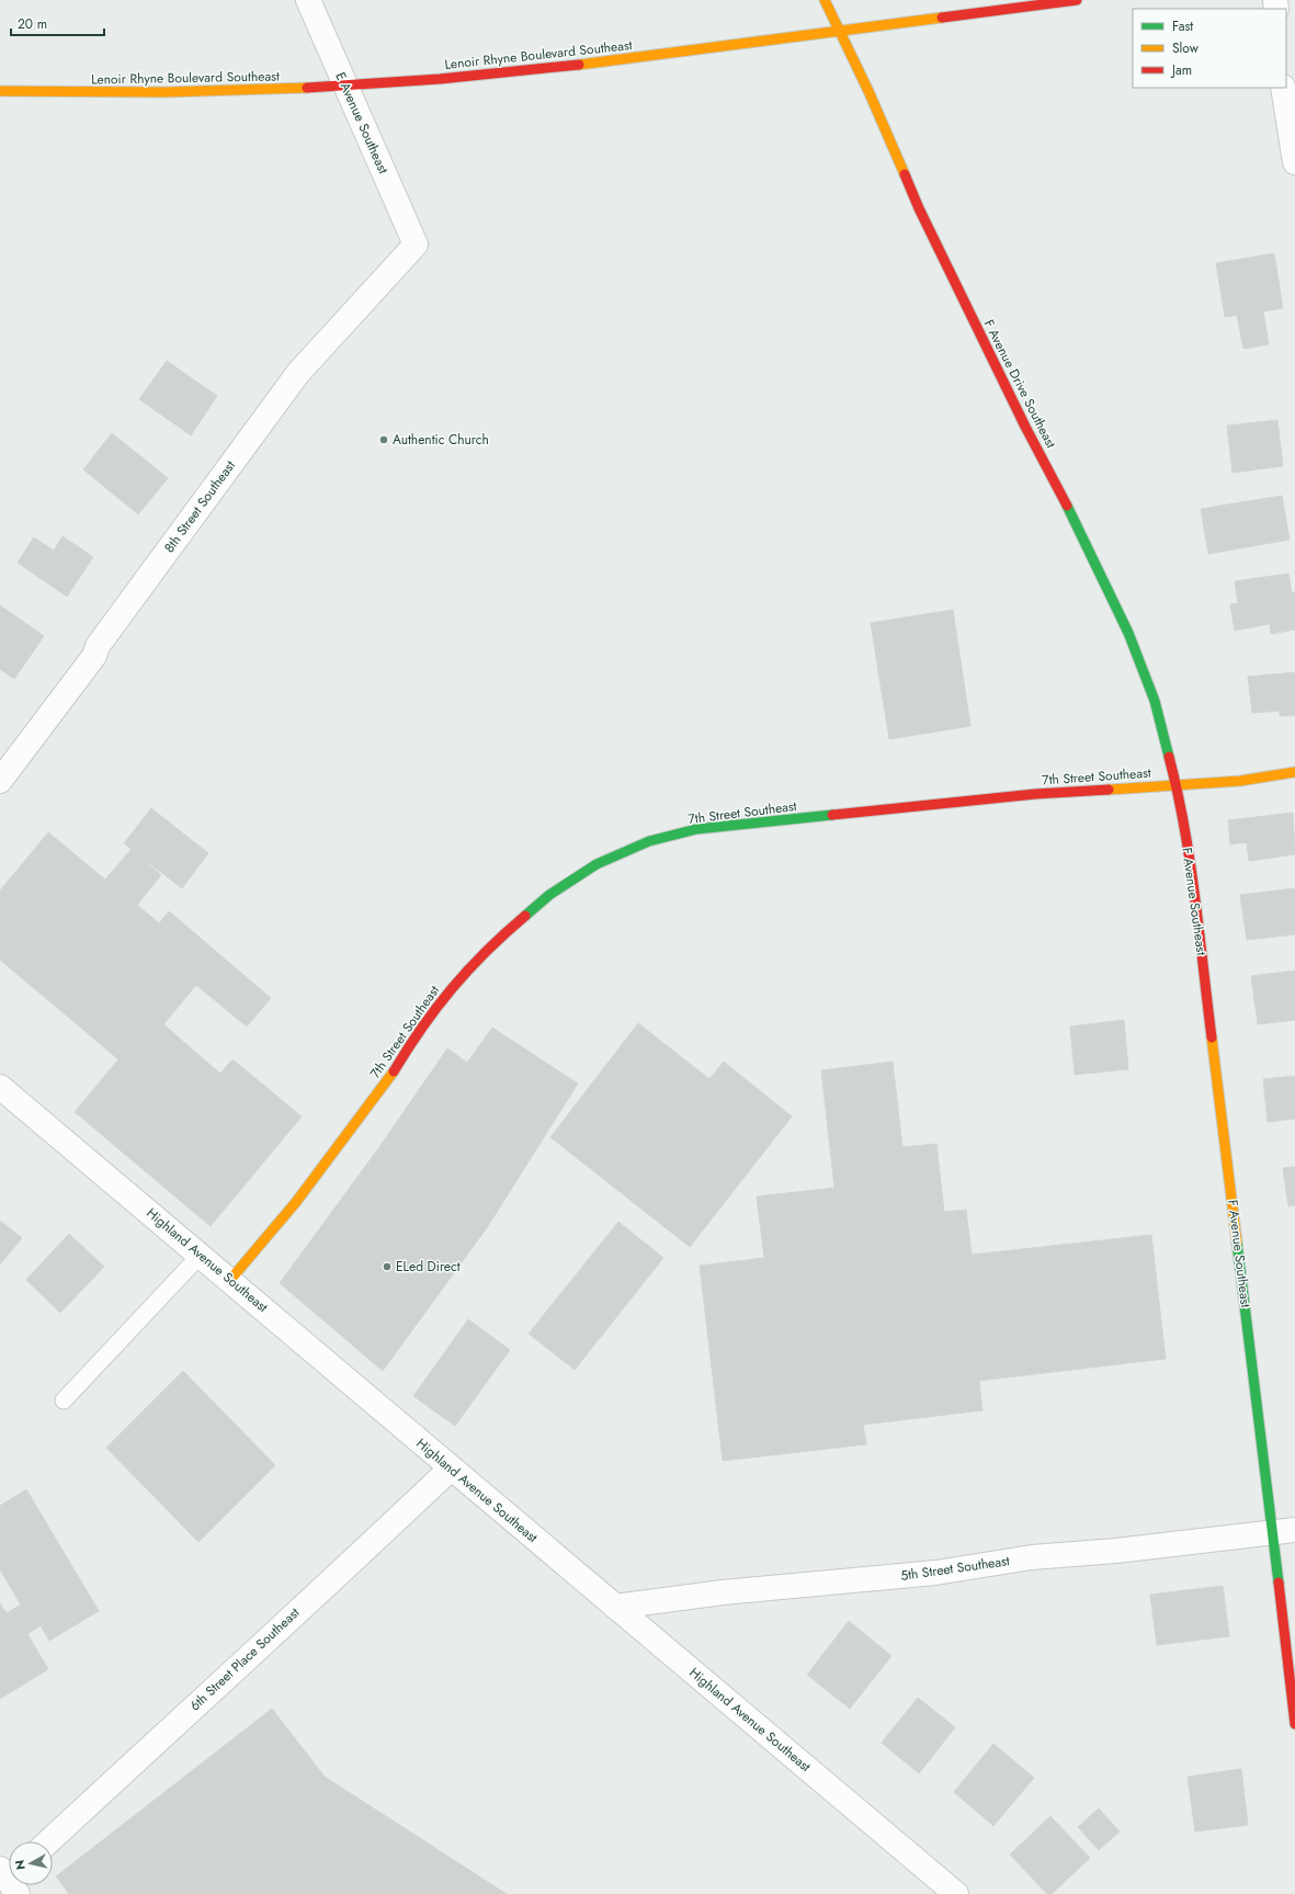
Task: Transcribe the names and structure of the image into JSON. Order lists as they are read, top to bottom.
{
  "streets": {
    "street": [
      "Lenoir Rhyne Boulevard Southeast",
      "E Avenue Southeast",
      "F Avenue Drive Southeast",
      "8th Street Southeast",
      "7th Street Southeast",
      "F Avenue Southeast",
      "Highland Avenue Southeast",
      "5th Street Southeast",
      "6th Street Place Southeast"
    ]
  },
  "crossings": [
    ["Lenoir Rhyne Boulevard Southeast", "E Avenue Southeast"],
    ["Lenoir Rhyne Boulevard Southeast", "F Avenue Drive Southeast"],
    ["E Avenue Southeast", "8th Street Southeast"],
    ["F Avenue Drive Southeast", "7th Street Southeast"],
    ["F Avenue Drive Southeast", "F Avenue Southeast"],
    ["7th Street Southeast", "F Avenue Southeast"],
    ["7th Street Southeast", "Highland Avenue Southeast"],
    ["F Avenue Southeast", "5th Street Southeast"],
    ["Highland Avenue Southeast", "5th Street Southeast"],
    ["Highland Avenue Southeast", "6th Street Place Southeast"]
  ],
  "places": ["Authentic Church", "ELed Direct"],
  "legend": ["Fast", "Slow", "Jam"],
  "scale_bar": "20 m",
  "north": "left"
}
